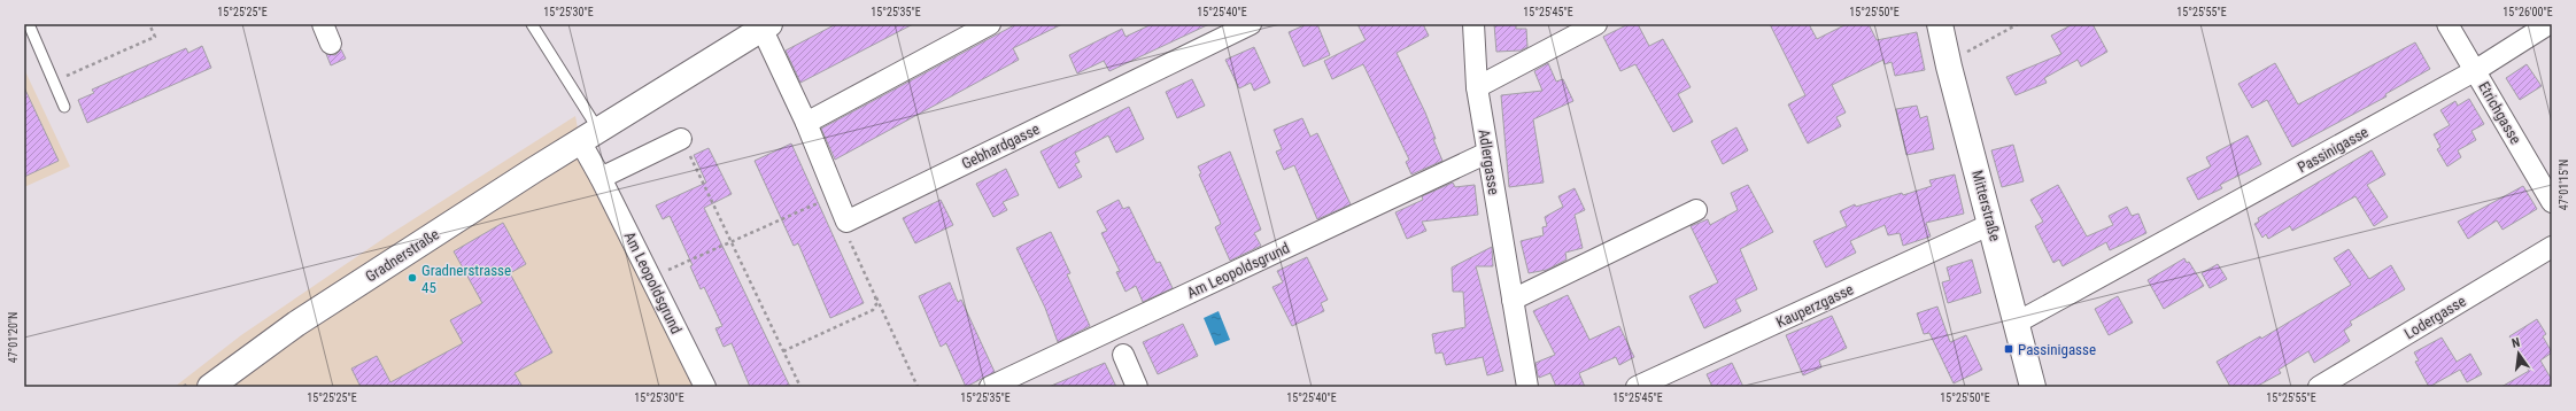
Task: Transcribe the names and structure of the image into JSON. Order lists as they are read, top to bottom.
{
  "streets": {
    "main road": ["Mitterstraße", "Gradnerstraße"],
    "street": [
      "Etrichgasse",
      "Gebhardgasse",
      "Passinigasse",
      "Adlergasse",
      "Am Leopoldsgrund",
      "Kauperzgasse",
      "Lodergasse"
    ]
  },
  "crossings": [
    ["Etrichgasse", "Passinigasse"],
    ["Passinigasse", "Mitterstraße"],
    ["Adlergasse", "Am Leopoldsgrund"],
    ["Mitterstraße", "Kauperzgasse"],
    ["Gradnerstraße", "Am Leopoldsgrund"]
  ],
  "places": {
    "other": ["Gradnerstrasse 45"],
    "transit": ["Passinigasse"]
  },
  "north": "top",
  "coordinates": [
    "15°25'25\"E",
    "15°25'30\"E",
    "15°25'35\"E",
    "15°25'40\"E",
    "15°25'45\"E",
    "15°25'50\"E",
    "15°25'55\"E",
    "15°26'00\"E",
    "47°01'15\"N",
    "47°01'20\"N"
  ]
}
